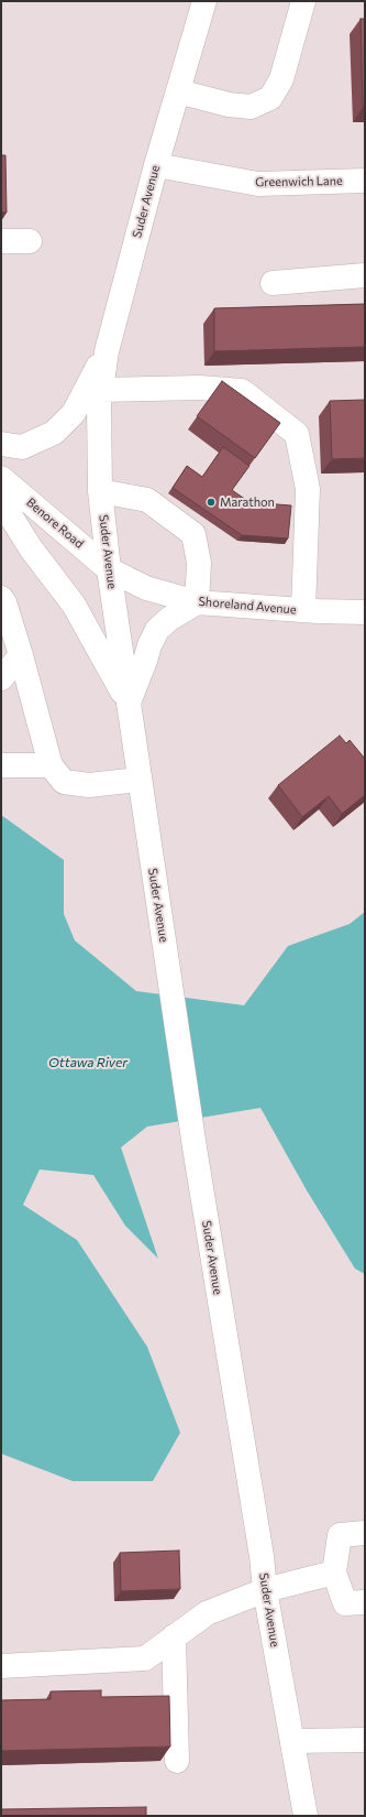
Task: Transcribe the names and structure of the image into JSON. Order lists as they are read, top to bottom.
{
  "streets": {
    "main road": [
      "Greenwich Lane",
      "Suder Avenue",
      "Benore Road",
      "Shoreland Avenue"
    ]
  },
  "crossings": [
    ["Greenwich Lane", "Suder Avenue"],
    ["Suder Avenue", "Benore Road"],
    ["Suder Avenue", "Shoreland Avenue"],
    ["Benore Road", "Shoreland Avenue"]
  ],
  "water": ["Ottawa River"],
  "places": ["Marathon"]
}
